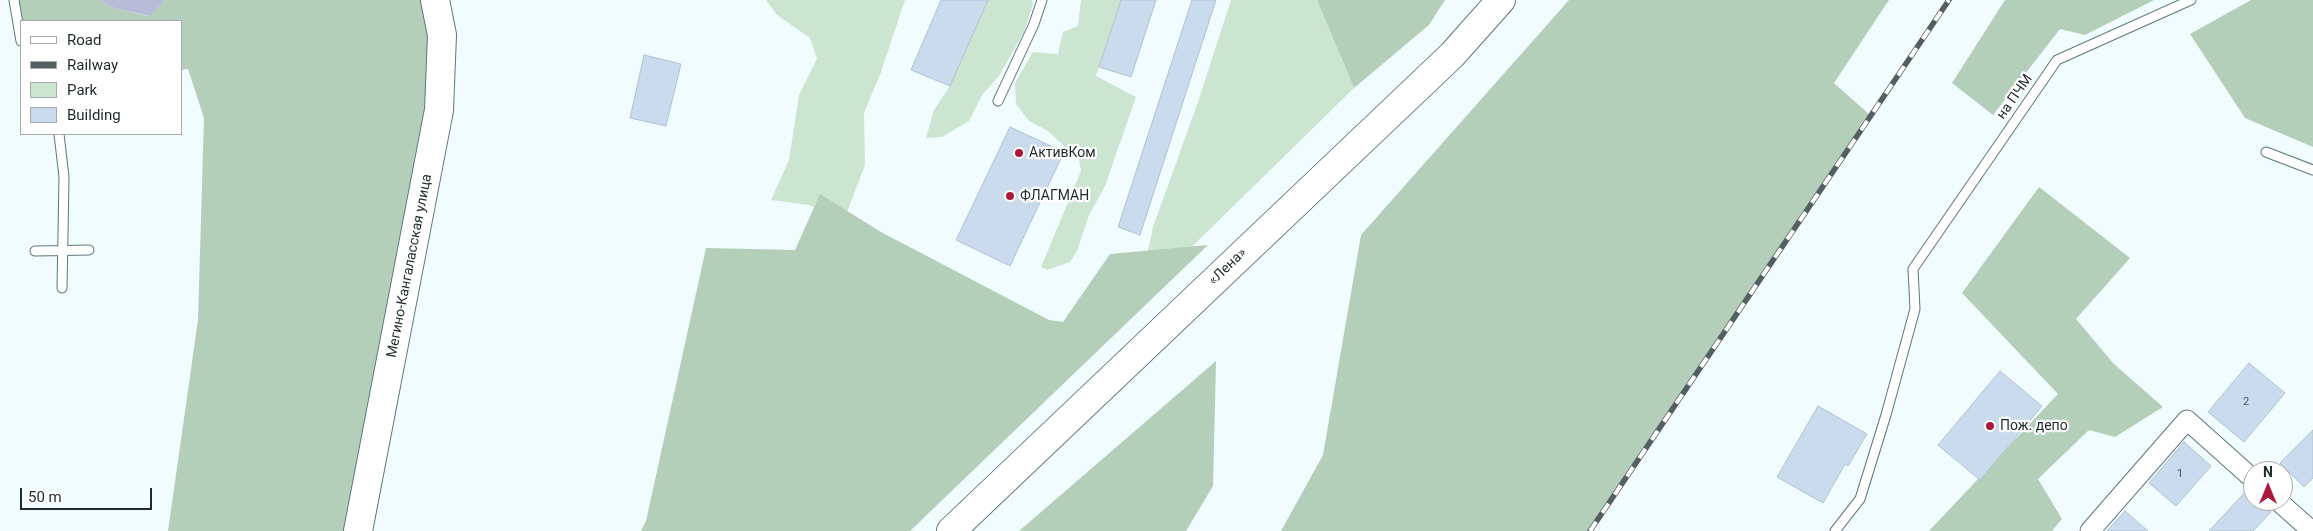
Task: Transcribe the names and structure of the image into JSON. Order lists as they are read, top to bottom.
{
  "streets": {
    "main road": ["Мегино-Кангаласская улица", "«Лена»"],
    "lane": ["на ПЧМ"]
  },
  "places": ["АктивКом", "ФЛАГМАН", "Пож. депо"],
  "house_numbers": ["2", "1"],
  "legend": [
    "Road",
    "Railway",
    "Park",
    "Building"
  ],
  "scale_bar": "50 m",
  "north": "top"
}
